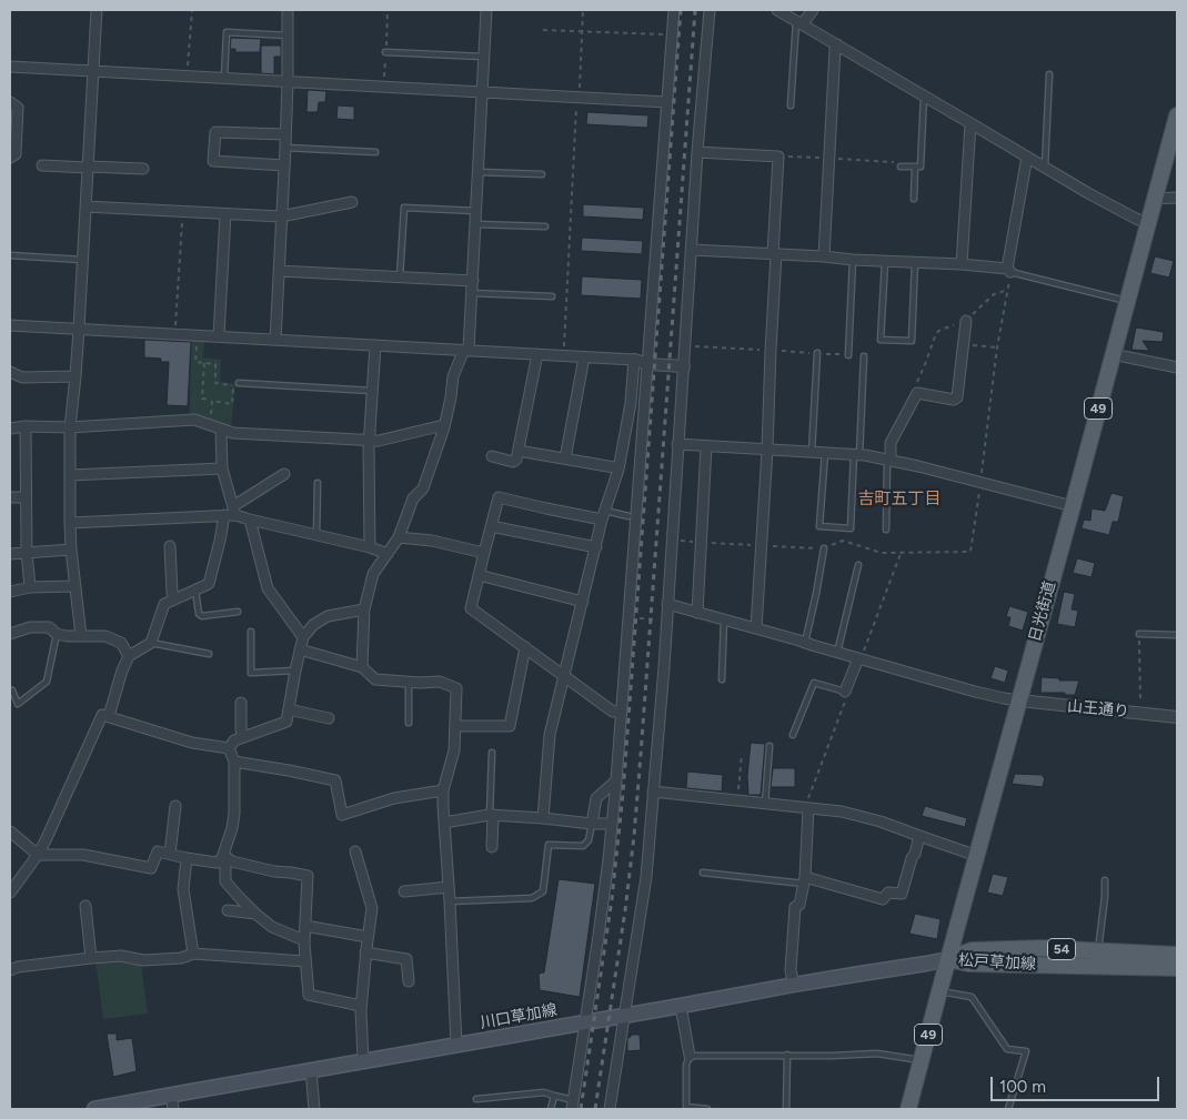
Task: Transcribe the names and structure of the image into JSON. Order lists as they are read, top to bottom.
{
  "streets": {
    "main road": [
      "49",
      "日光街道",
      "54",
      "松戸草加線",
      "川口草加線"
    ],
    "street": ["山王通り"]
  },
  "crossings": [
    ["日光街道", "山王通り"],
    ["日光街道", "松戸草加線"],
    ["日光街道", "川口草加線"],
    ["松戸草加線", "川口草加線"]
  ],
  "districts": ["吉町五丁目"],
  "scale_bar": "100 m"
}
